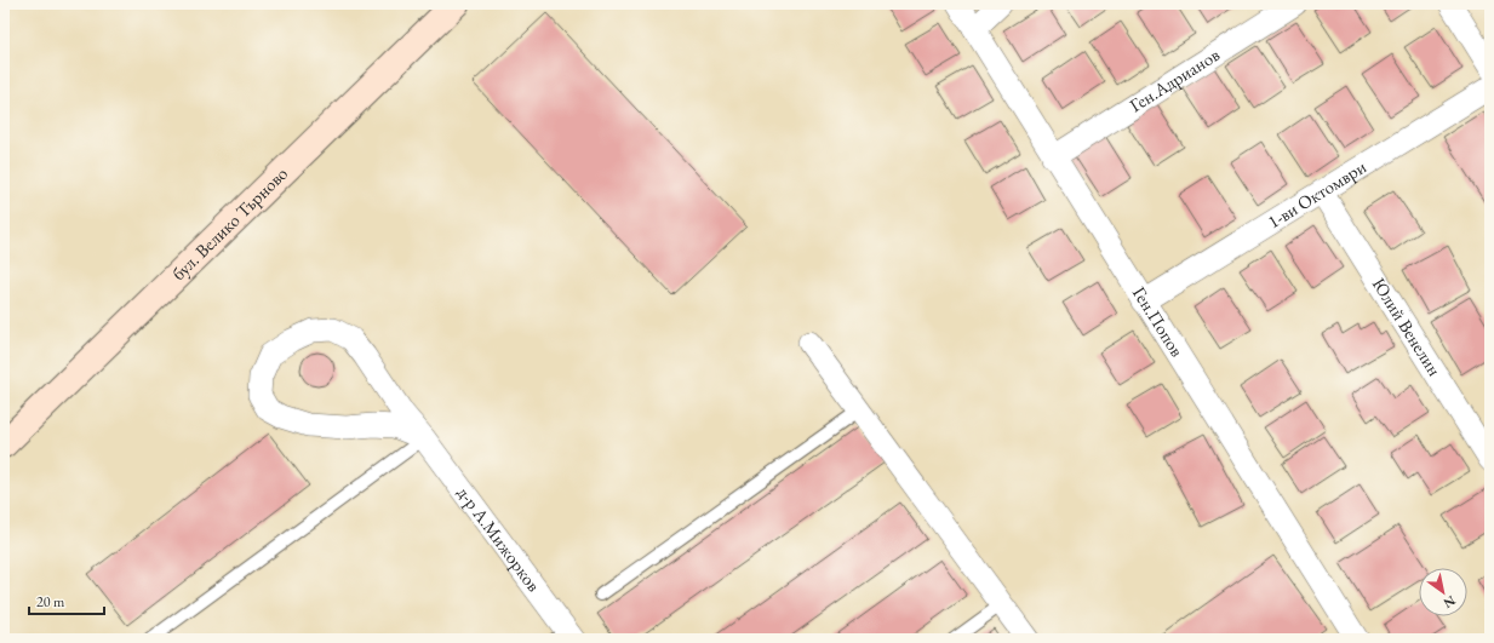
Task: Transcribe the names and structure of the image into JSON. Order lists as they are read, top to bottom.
{
  "streets": {
    "main road": ["бул. Велико Търново"],
    "street": [
      "Ген.Адрианов",
      "1-ви Октомври",
      "Ген.Попов",
      "Юлий Венелин",
      "д-р А.Мижорков"
    ]
  },
  "crossings": [
    ["Ген.Адрианов", "Ген.Попов"],
    ["1-ви Октомври", "Ген.Попов"],
    ["1-ви Октомври", "Юлий Венелин"]
  ],
  "scale_bar": "20 m",
  "north": "bottom right"
}
